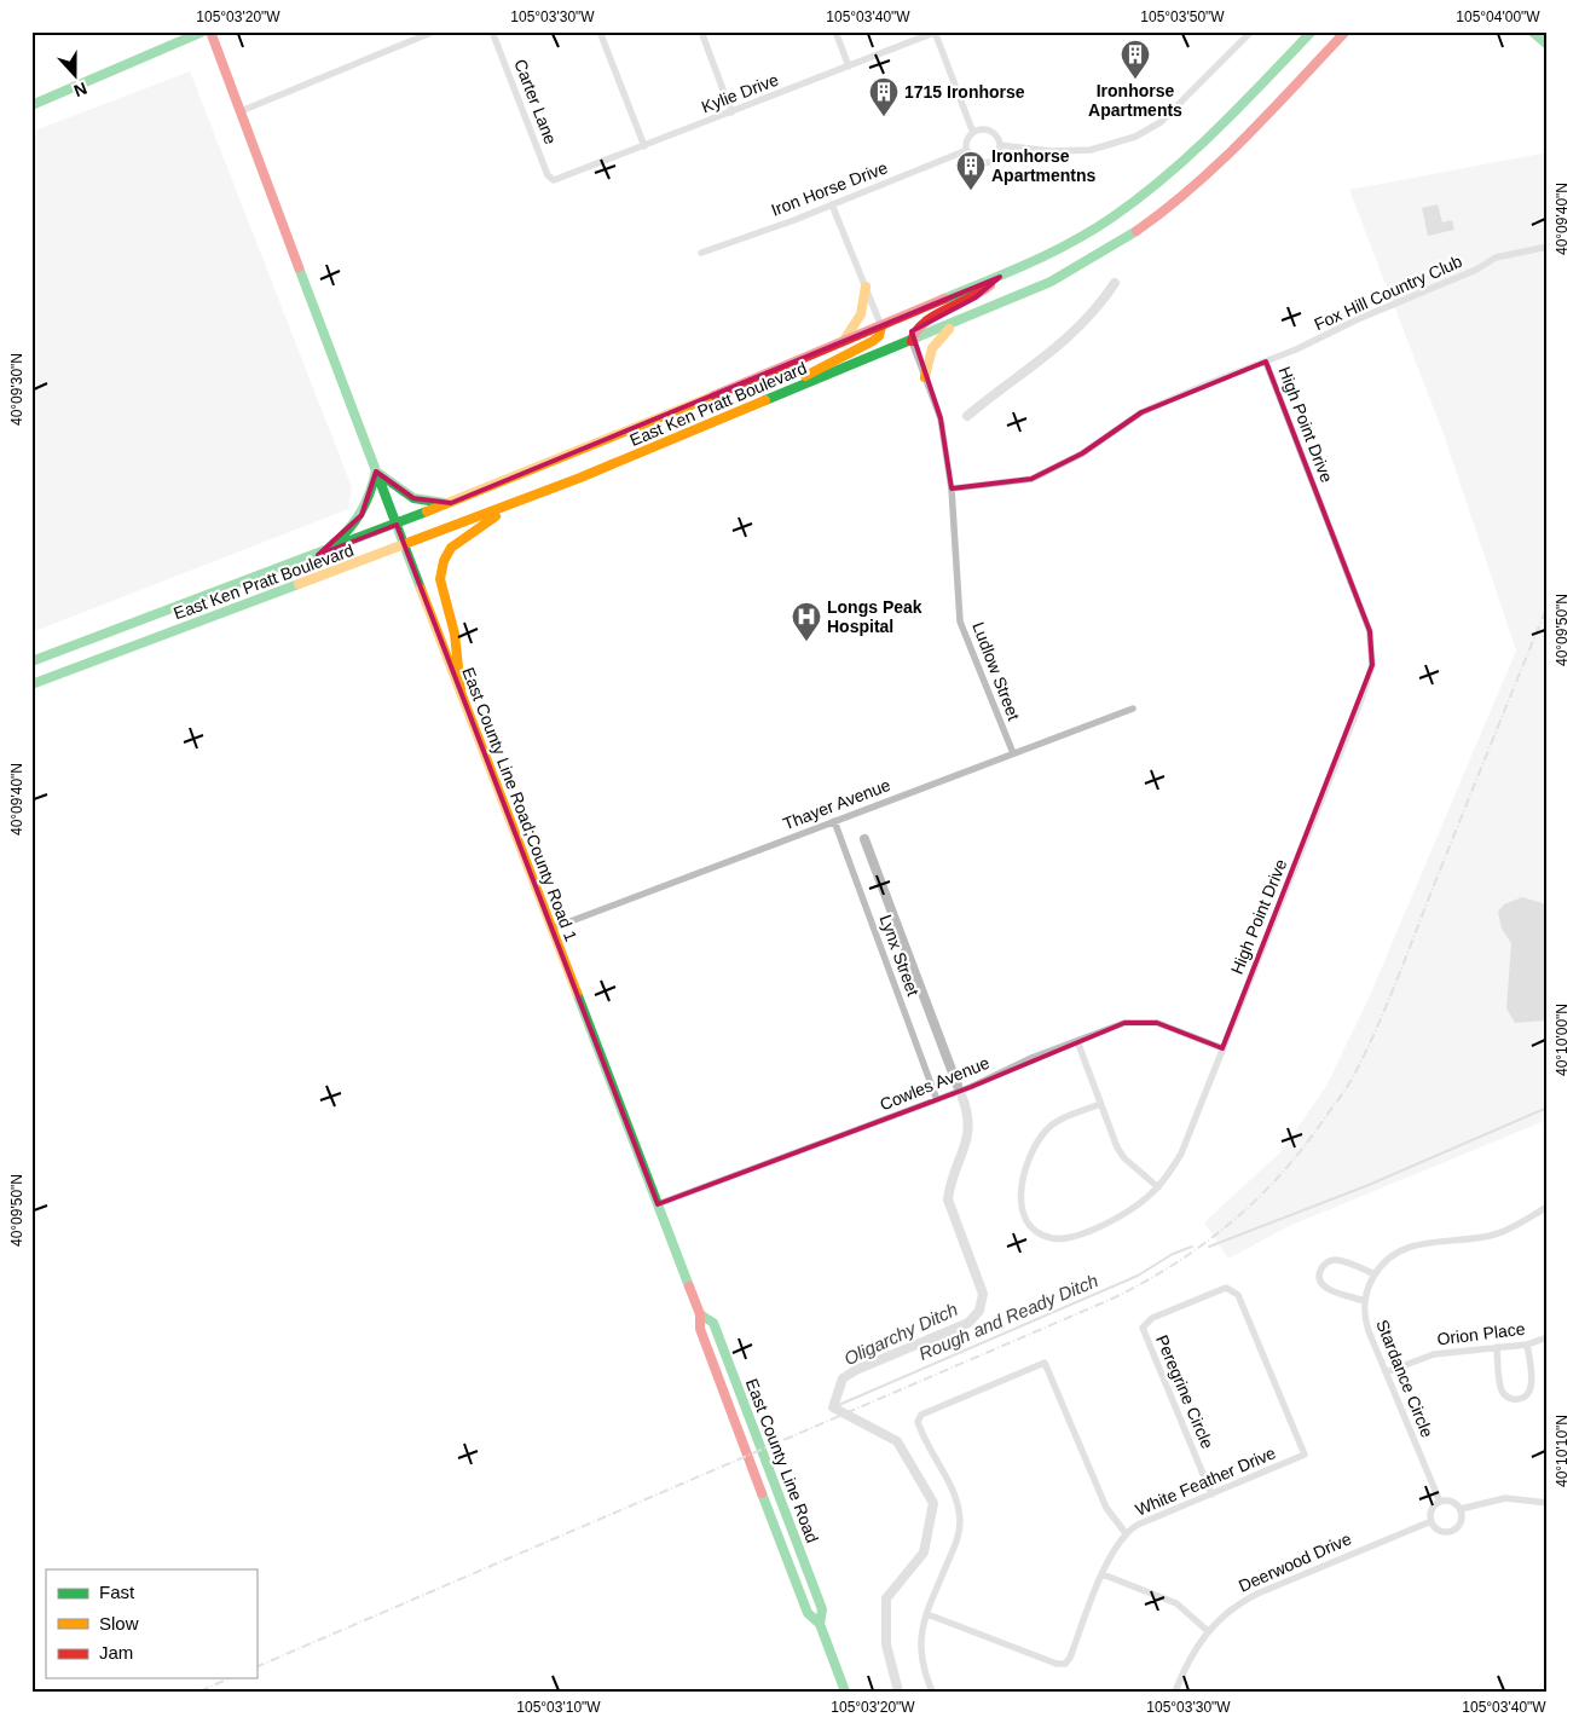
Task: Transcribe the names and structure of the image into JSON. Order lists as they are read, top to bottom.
{
  "streets": {
    "main road": ["East Ken Pratt Boulevard", "East County Line Road;County Road 1", "East County Line Road"],
    "street": [
      "Kylie Drive",
      "Carter Lane",
      "Iron Horse Drive",
      "Fox Hill Country Club",
      "High Point Drive",
      "Ludlow Street",
      "Thayer Avenue",
      "Lynx Street",
      "Cowles Avenue",
      "Orion Place",
      "Stardance Circle",
      "Peregrine Circle",
      "White Feather Drive",
      "Deerwood Drive"
    ]
  },
  "crossings": [
    ["Kylie Drive", "Carter Lane"],
    ["Fox Hill Country Club", "High Point Drive"],
    ["Fox Hill Country Club", "Ludlow Street"],
    ["East Ken Pratt Boulevard", "East County Line Road;County Road 1"],
    ["High Point Drive", "Cowles Avenue"],
    ["Ludlow Street", "Thayer Avenue"],
    ["East County Line Road;County Road 1", "Thayer Avenue"],
    ["East County Line Road;County Road 1", "Cowles Avenue"],
    ["East County Line Road;County Road 1", "East County Line Road"],
    ["Thayer Avenue", "Lynx Street"],
    ["Lynx Street", "Cowles Avenue"],
    ["Orion Place", "Stardance Circle"],
    ["Stardance Circle", "Deerwood Drive"],
    ["Peregrine Circle", "White Feather Drive"]
  ],
  "water": ["Rough and Ready Ditch", "Oligarchy Ditch"],
  "places": {
    "building": ["Ironhorse Apartments", "1715 Ironhorse", "Ironhorse Apartmentns"],
    "hospital": ["Longs Peak Hospital"]
  },
  "legend": ["Fast", "Slow", "Jam"],
  "north": "bottom",
  "coordinates": [
    "105°03'20\"W",
    "105°03'30\"W",
    "105°03'40\"W",
    "105°03'50\"W",
    "105°04'00\"W",
    "40°09'40\"N",
    "40°09'30\"N",
    "40°09'50\"N",
    "40°10'00\"N",
    "40°10'10\"N",
    "105°03'10\"W"
  ]
}
